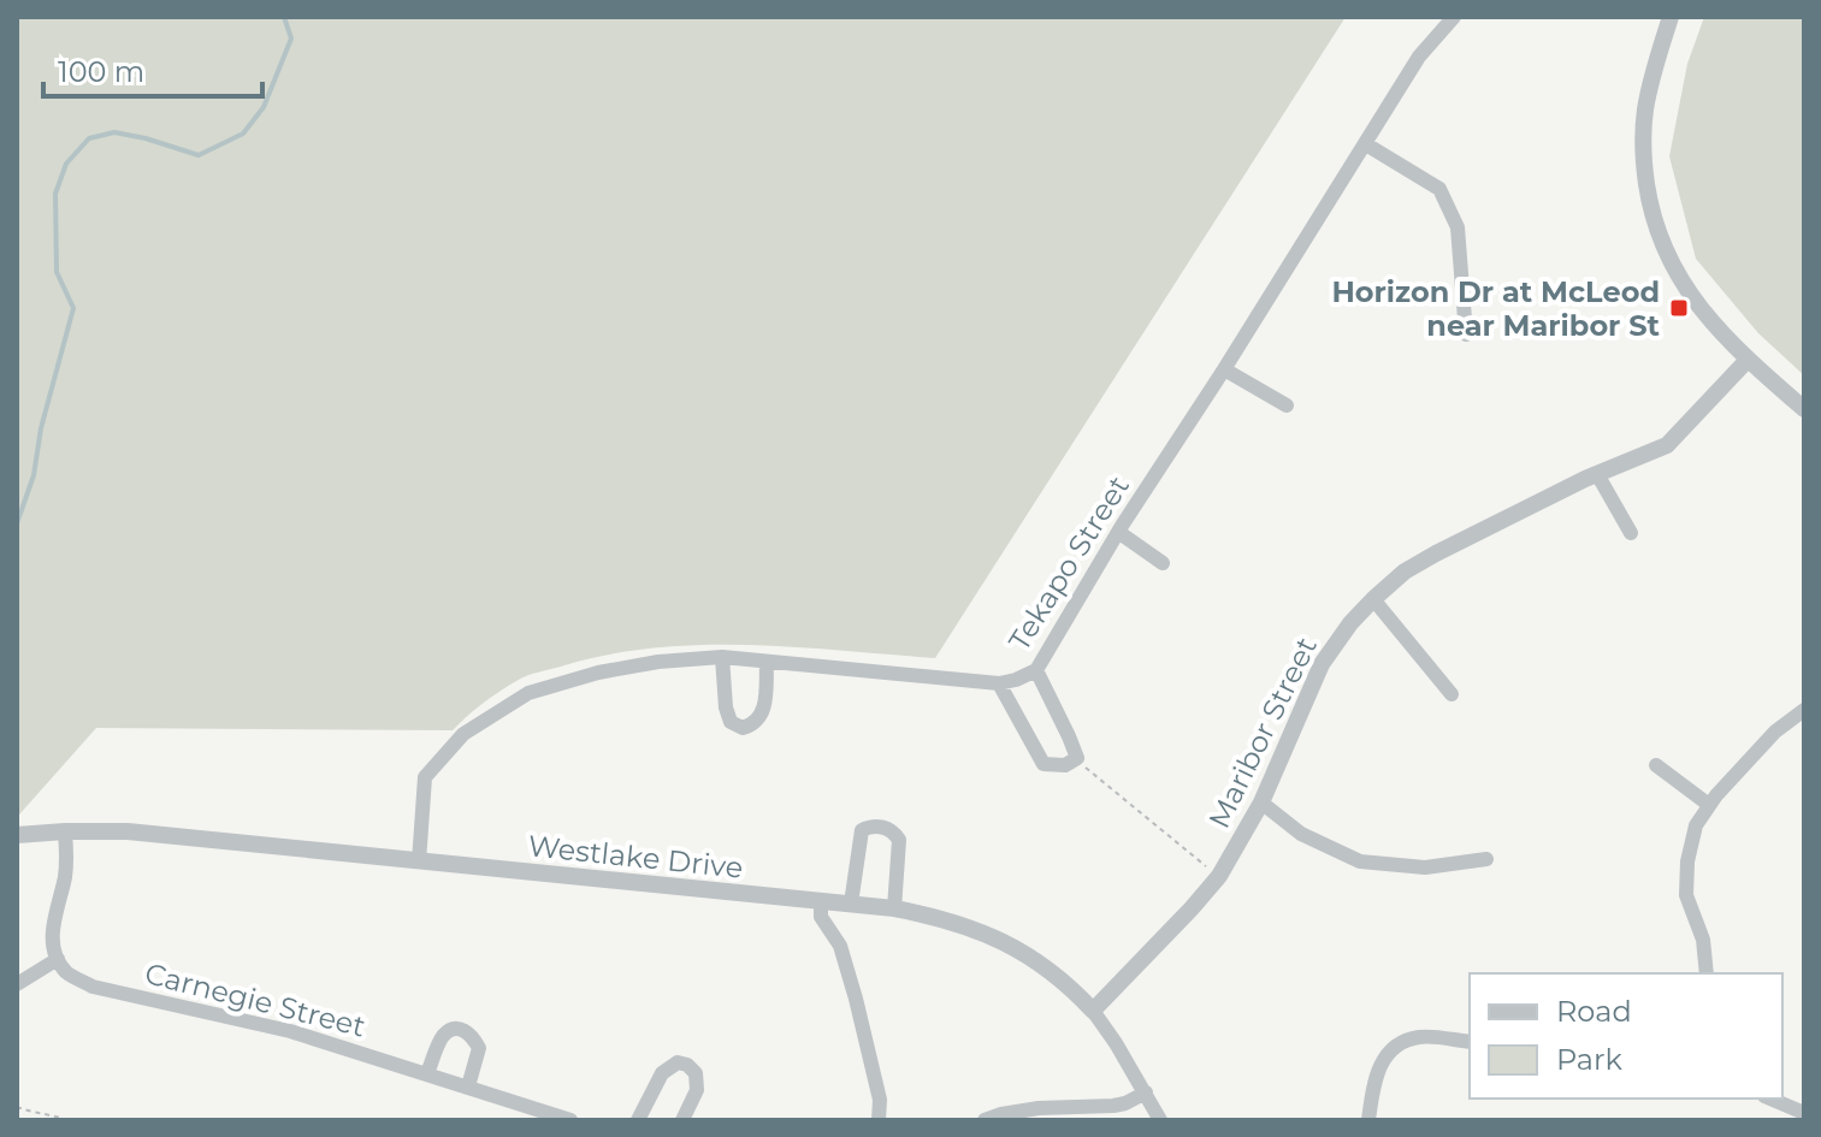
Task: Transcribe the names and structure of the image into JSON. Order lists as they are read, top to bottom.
{
  "streets": {
    "street": [
      "Tekapo Street",
      "Maribor Street",
      "Westlake Drive",
      "Carnegie Street"
    ]
  },
  "crossings": [
    ["Tekapo Street", "Westlake Drive"],
    ["Maribor Street", "Westlake Drive"]
  ],
  "places": {
    "transit": ["Horizon Dr at McLeod near Maribor St"]
  },
  "legend": ["Road", "Park"],
  "scale_bar": "100 m"
}
